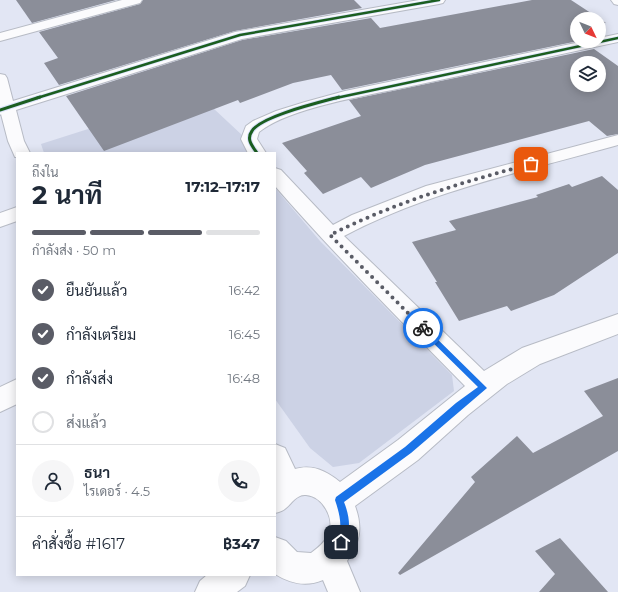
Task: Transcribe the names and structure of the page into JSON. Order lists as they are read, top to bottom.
{
  "north": "bottom right",
  "page": {
    "heading": ["2 นาที", "ถึงใน", "17:12–17:17"],
    "panel": [
      "ธนา",
      "ไรเดอร์ · 4.5",
      "คำสั่งซื้อ #1617",
      "฿347"
    ],
    "bar": "กำลังส่ง · 50 m",
    "list": [
      ["ยืนยันแล้ว", "16:42"],
      ["กำลังเตรียม", "16:45"],
      ["กำลังส่ง", "16:48"],
      "ส่งแล้ว"
    ]
  }
}
